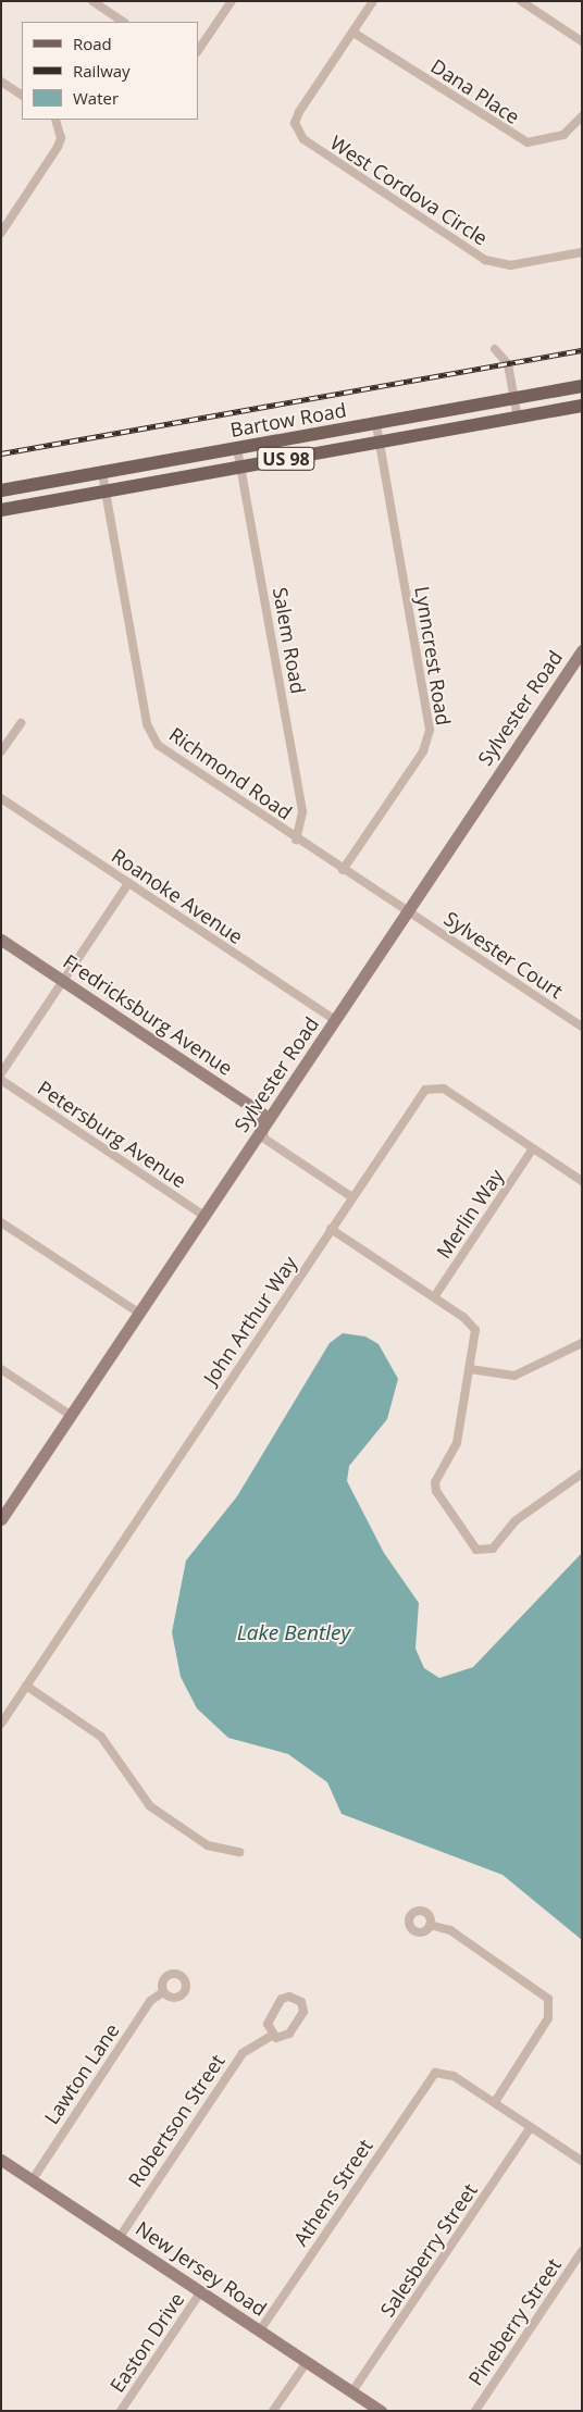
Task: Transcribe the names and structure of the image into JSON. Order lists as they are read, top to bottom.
{
  "streets": {
    "main road": ["Bartow Road", "US 98"],
    "street": [
      "Dana Place",
      "West Cordova Circle",
      "Salem Road",
      "Lynncrest Road",
      "Sylvester Road",
      "Richmond Road",
      "Roanoke Avenue",
      "Sylvester Court",
      "Fredricksburg Avenue",
      "Petersburg Avenue",
      "Merlin Way",
      "John Arthur Way",
      "Lawton Lane",
      "Robertson Street",
      "Athens Street",
      "Salesberry Street",
      "New Jersey Road",
      "Pineberry Street",
      "Easton Drive"
    ]
  },
  "crossings": [
    ["Dana Place", "West Cordova Circle"],
    ["Bartow Road", "Salem Road"],
    ["Bartow Road", "Lynncrest Road"],
    ["Bartow Road", "Richmond Road"],
    ["Salem Road", "Richmond Road"],
    ["Lynncrest Road", "Richmond Road"],
    ["Sylvester Road", "Richmond Road"],
    ["Sylvester Road", "Roanoke Avenue"],
    ["Sylvester Road", "Sylvester Court"],
    ["Sylvester Road", "Fredricksburg Avenue"],
    ["Sylvester Road", "Petersburg Avenue"],
    ["Richmond Road", "Sylvester Court"],
    ["Merlin Way", "John Arthur Way"],
    ["Lawton Lane", "New Jersey Road"],
    ["Robertson Street", "New Jersey Road"],
    ["Athens Street", "New Jersey Road"],
    ["Salesberry Street", "New Jersey Road"],
    ["New Jersey Road", "Easton Drive"]
  ],
  "water": ["Lake Bentley"],
  "legend": ["Road", "Railway", "Water"]
}
